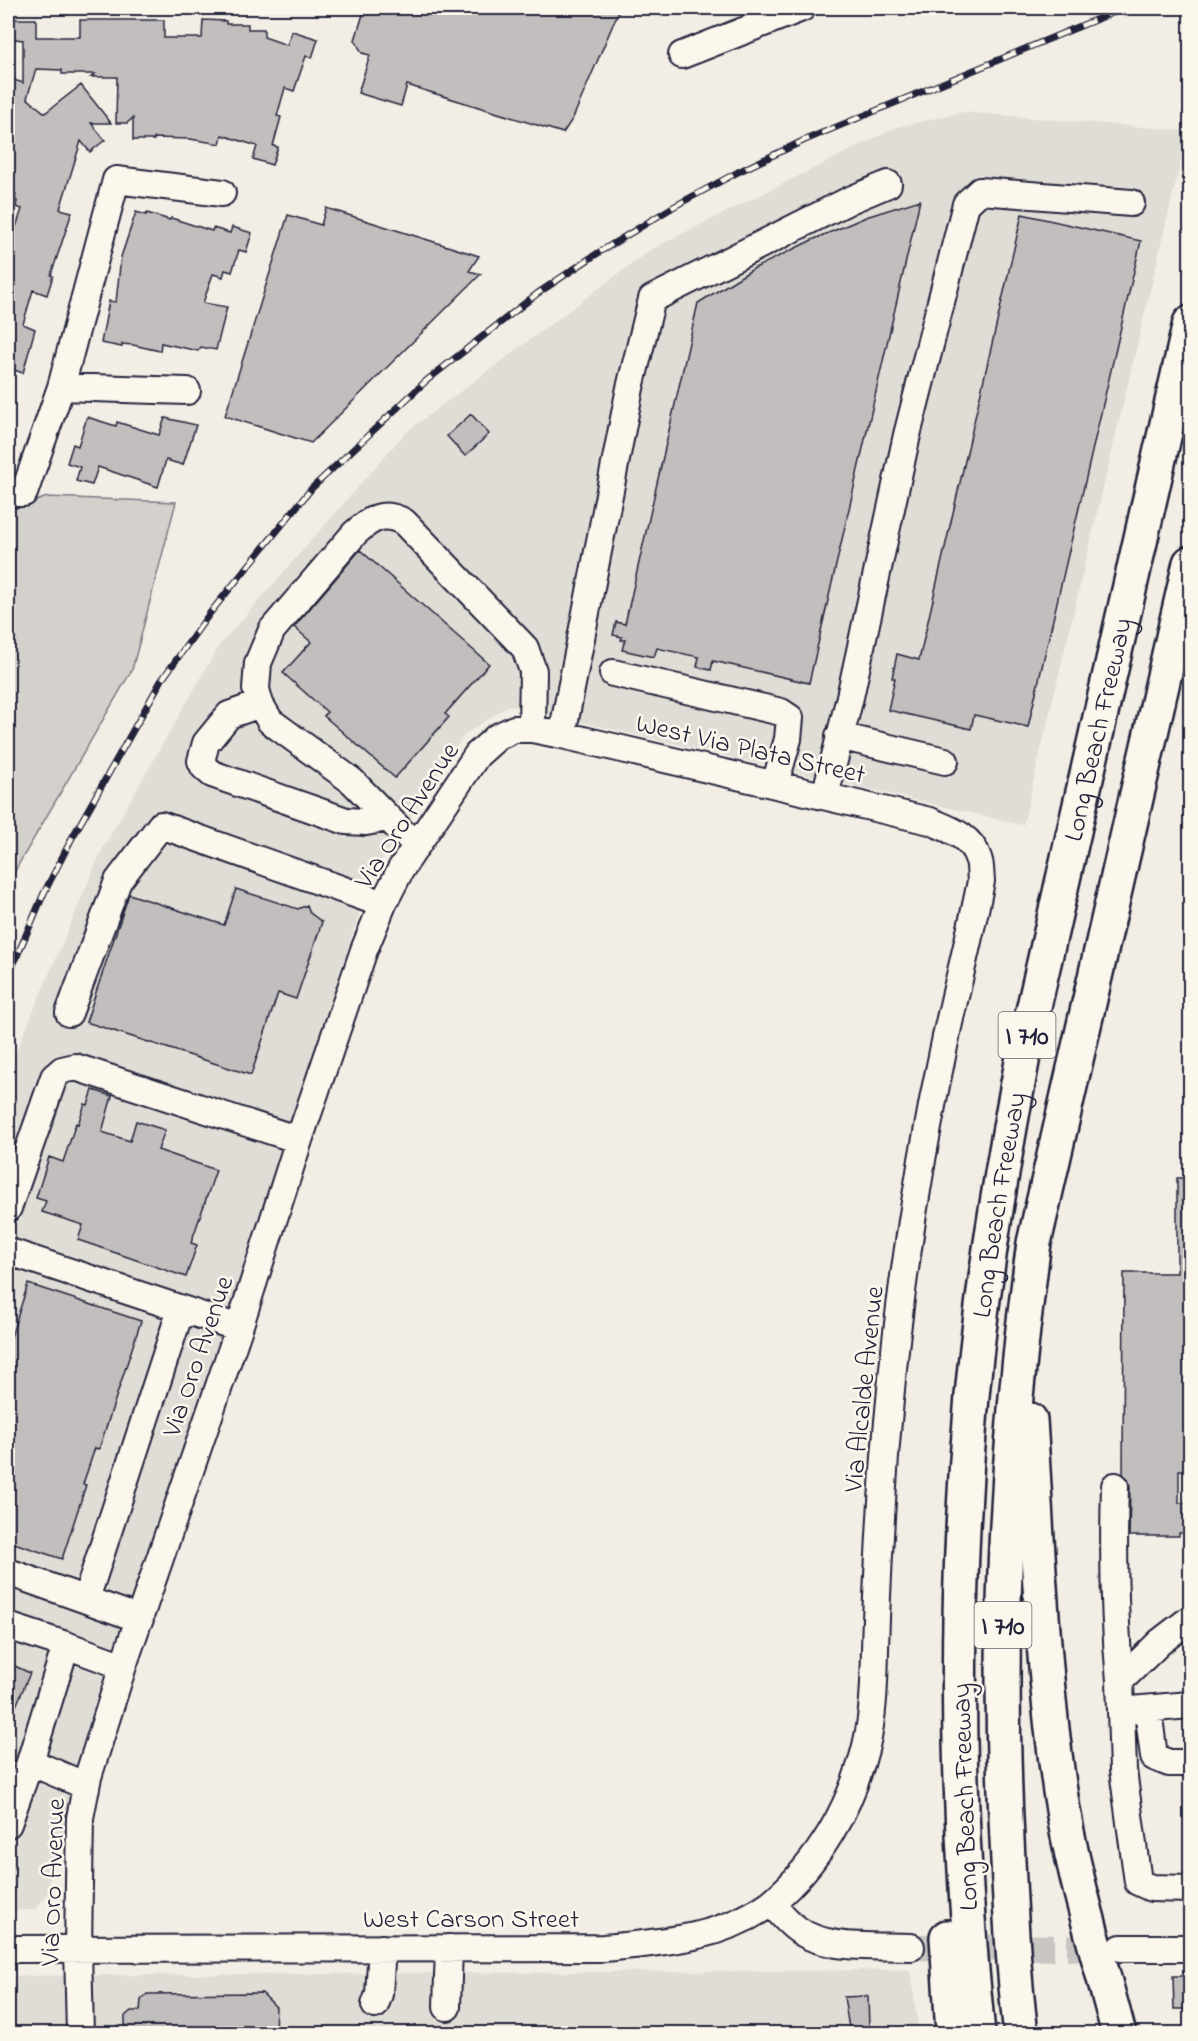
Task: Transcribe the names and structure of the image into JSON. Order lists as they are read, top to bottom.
{
  "streets": {
    "highway": ["Long Beach Freeway", "I 710"],
    "street": [
      "West Via Plata Street",
      "Via Oro Avenue",
      "Via Alcalde Avenue",
      "West Carson Street"
    ]
  },
  "crossings": [
    ["West Via Plata Street", "Via Oro Avenue"],
    ["West Via Plata Street", "Via Alcalde Avenue"],
    ["Via Oro Avenue", "West Carson Street"],
    ["Via Alcalde Avenue", "West Carson Street"]
  ]
}
